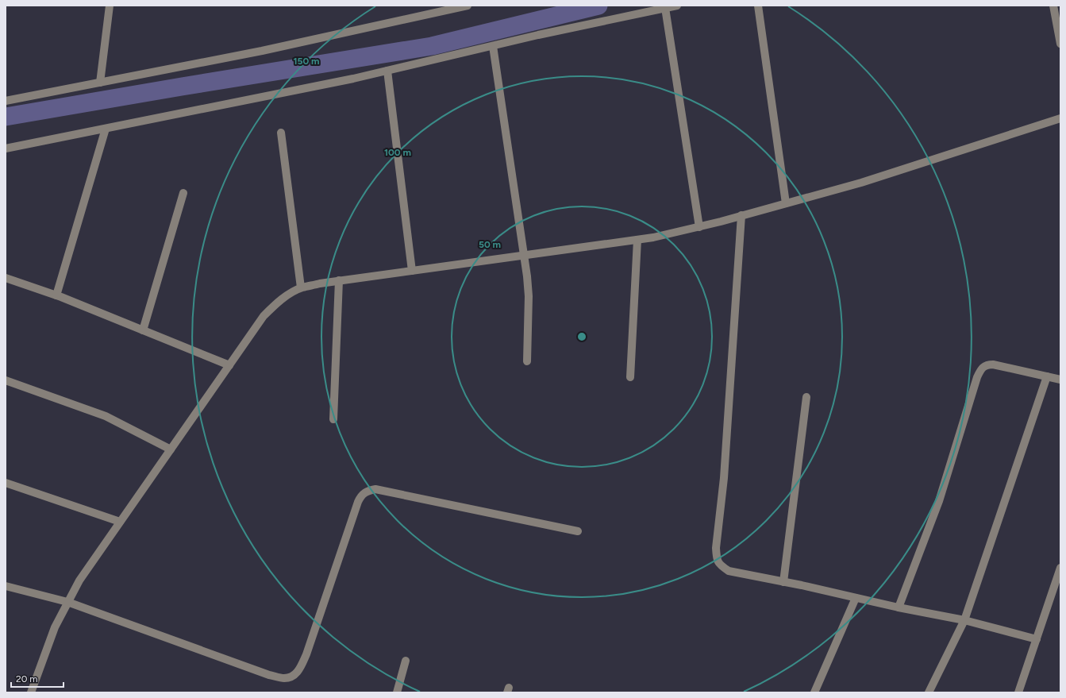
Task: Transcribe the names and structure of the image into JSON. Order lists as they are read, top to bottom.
{
  "scale_bar": "20 m",
  "rings": ["150 m", "100 m", "50 m"]
}
